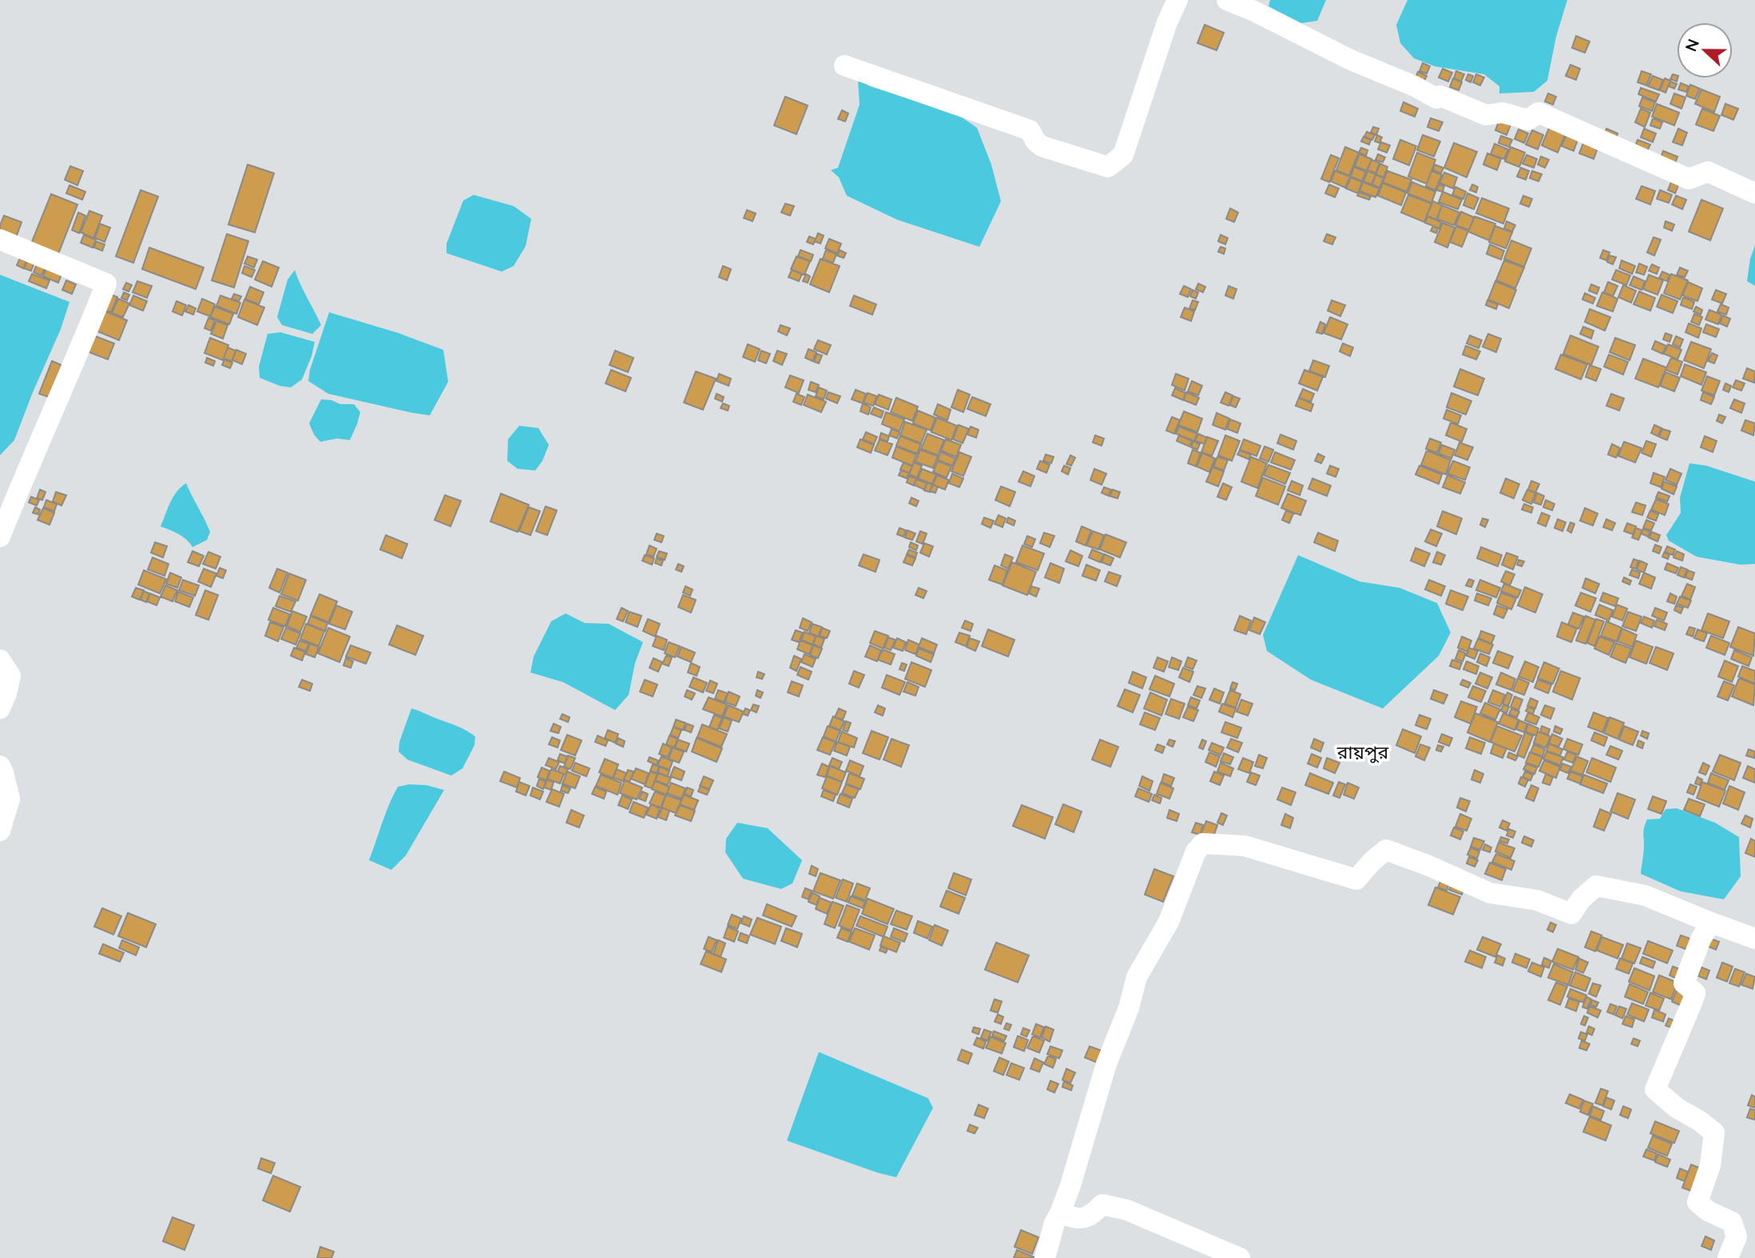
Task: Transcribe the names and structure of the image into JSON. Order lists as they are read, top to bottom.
{
  "districts": ["রায়পুর"],
  "north": "left"
}
